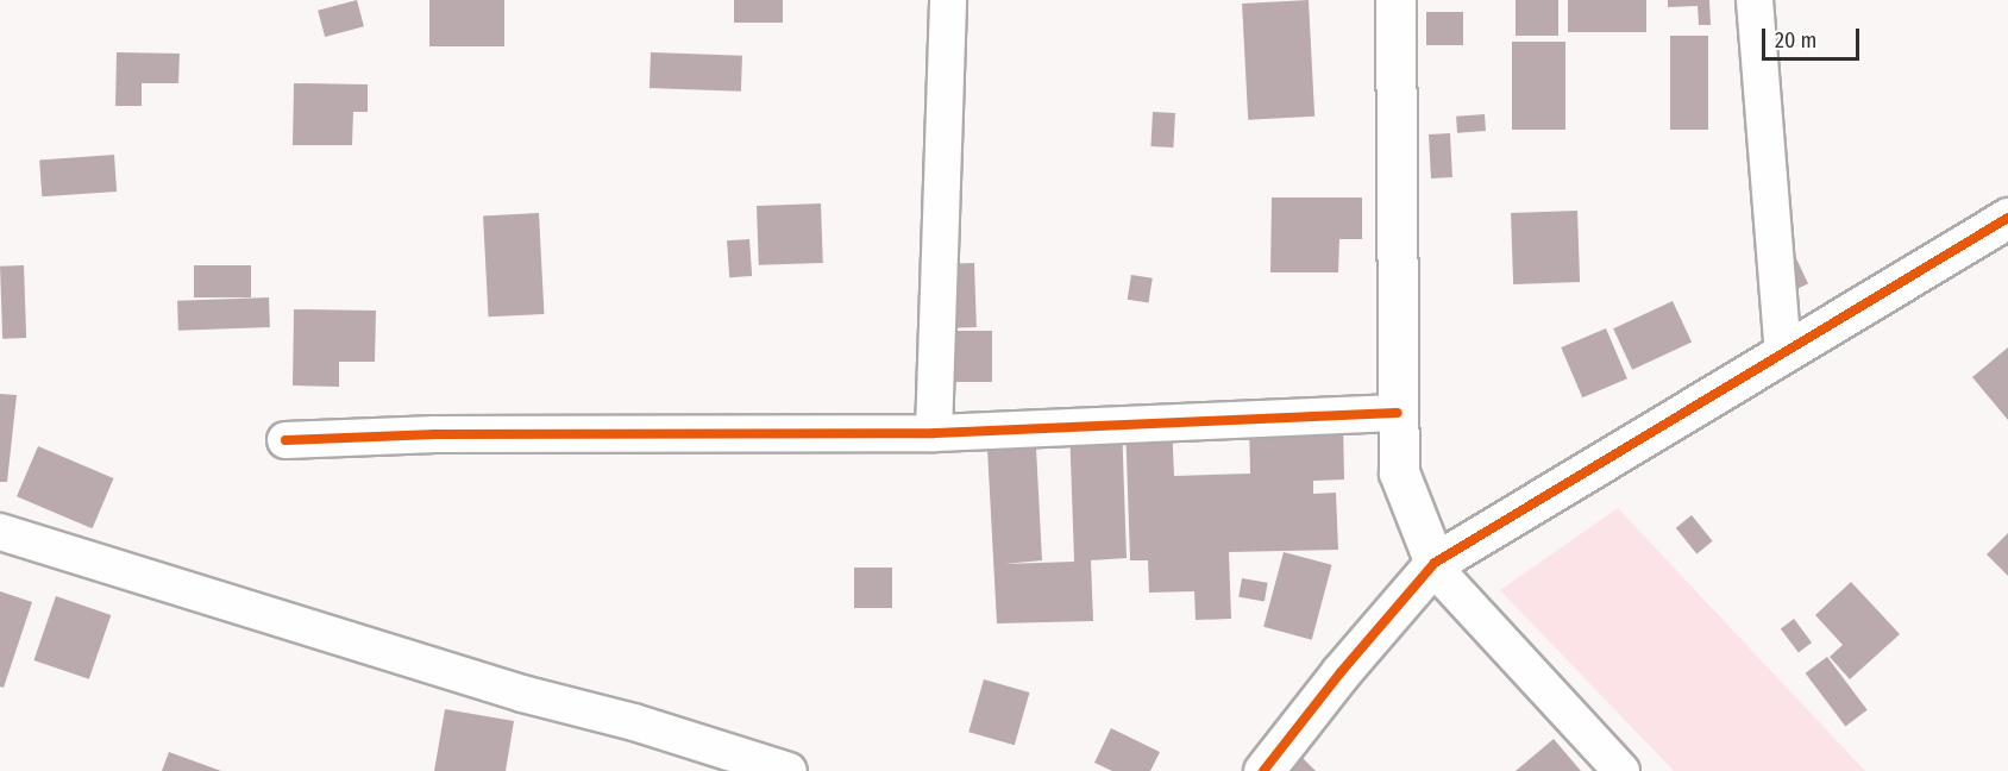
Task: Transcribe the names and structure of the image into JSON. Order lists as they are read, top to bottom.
{
  "scale_bar": "20 m"
}
